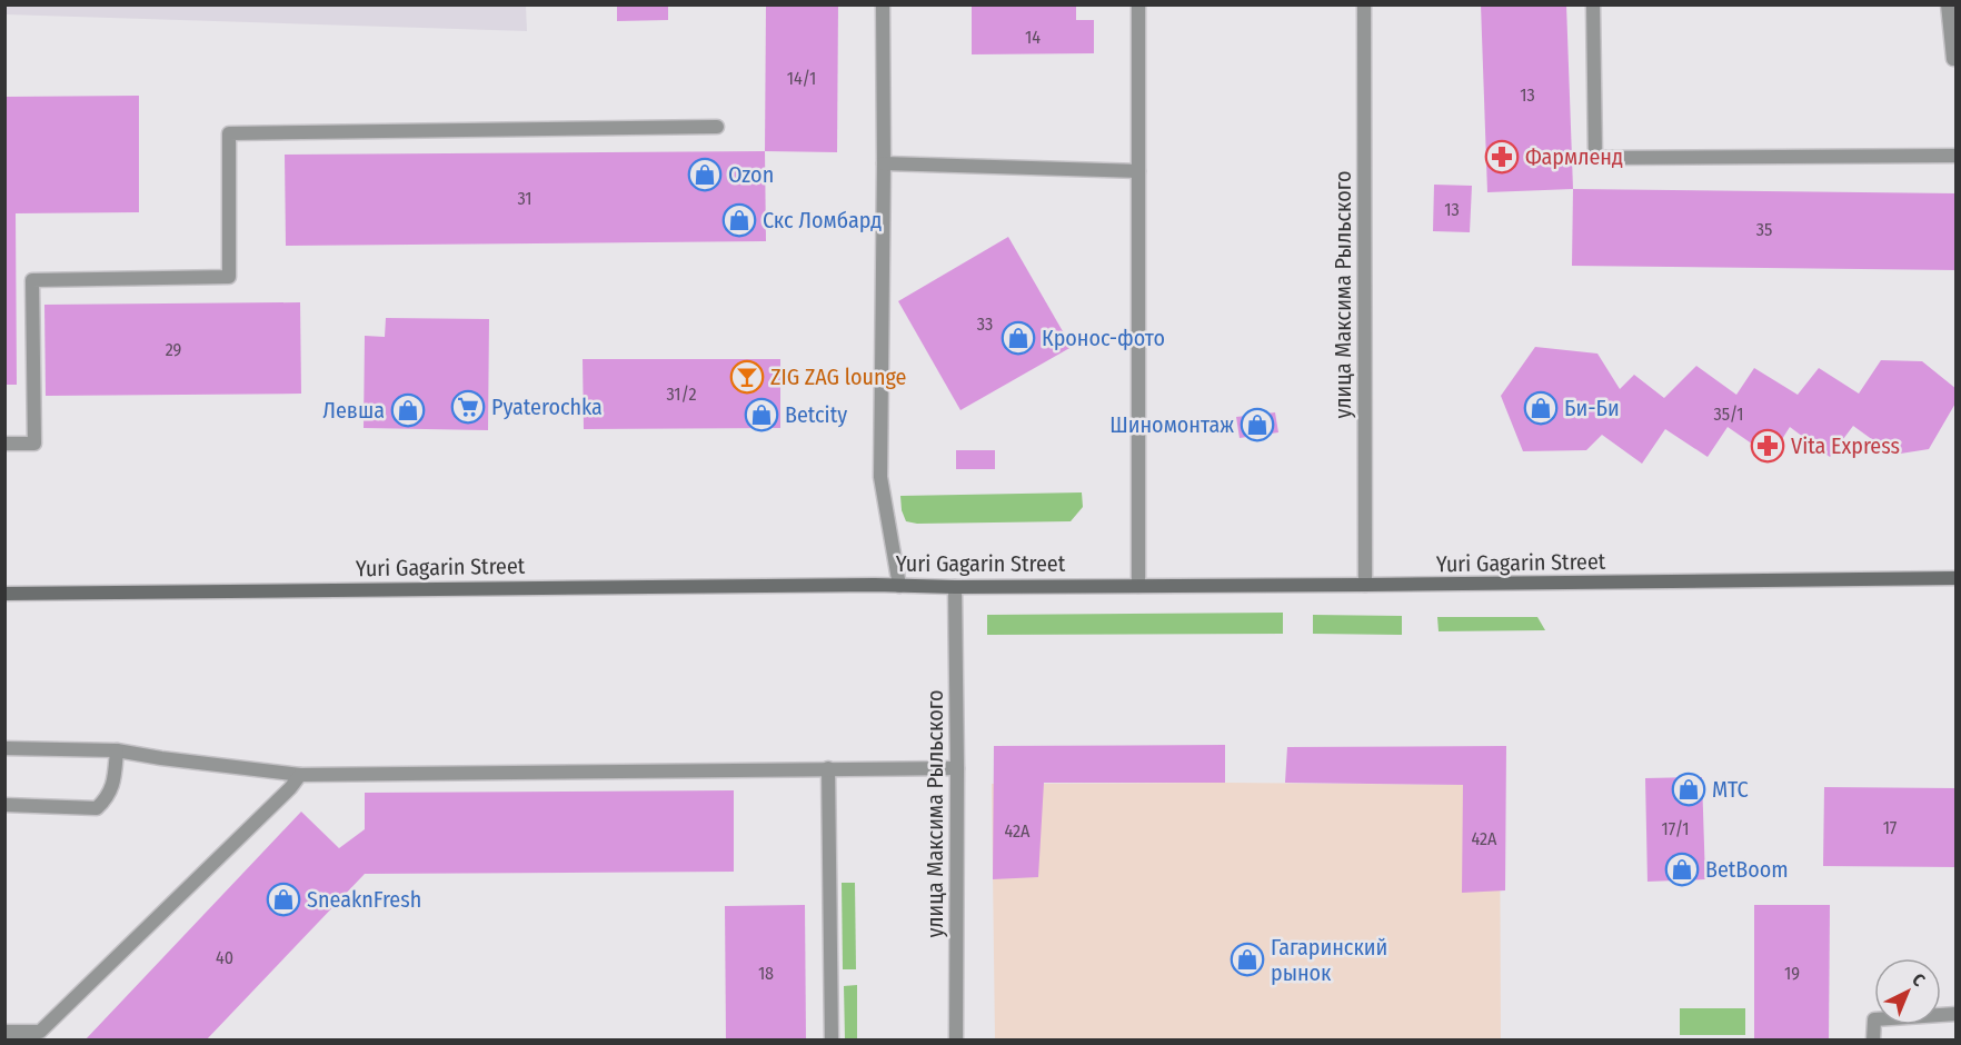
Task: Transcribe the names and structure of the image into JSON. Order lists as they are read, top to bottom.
{
  "streets": {
    "main road": ["Yuri Gagarin Street"],
    "street": ["улица Максима Рыльского"]
  },
  "crossings": [
    ["улица Максима Рыльского", "Yuri Gagarin Street"]
  ],
  "places": {
    "pharmacy": ["Фармленд", "Vita Express"],
    "shop": [
      "Ozon",
      "Скс Ломбард",
      "Кронос-фото",
      "Би-Би",
      "Левша",
      "Betcity",
      "Шиномонтаж",
      "МТС",
      "BetBoom",
      "SneaknFresh",
      "Гагаринский рынок"
    ],
    "bar": ["ZIG ZAG lounge"],
    "supermarket": ["Pyaterochka"]
  },
  "house_numbers": [
    "14",
    "14/1",
    "13",
    "31",
    "13",
    "35",
    "33",
    "29",
    "31/2",
    "35/1",
    "17",
    "17/1",
    "42А",
    "42А",
    "40",
    "18",
    "19"
  ],
  "north": "top right"
}
